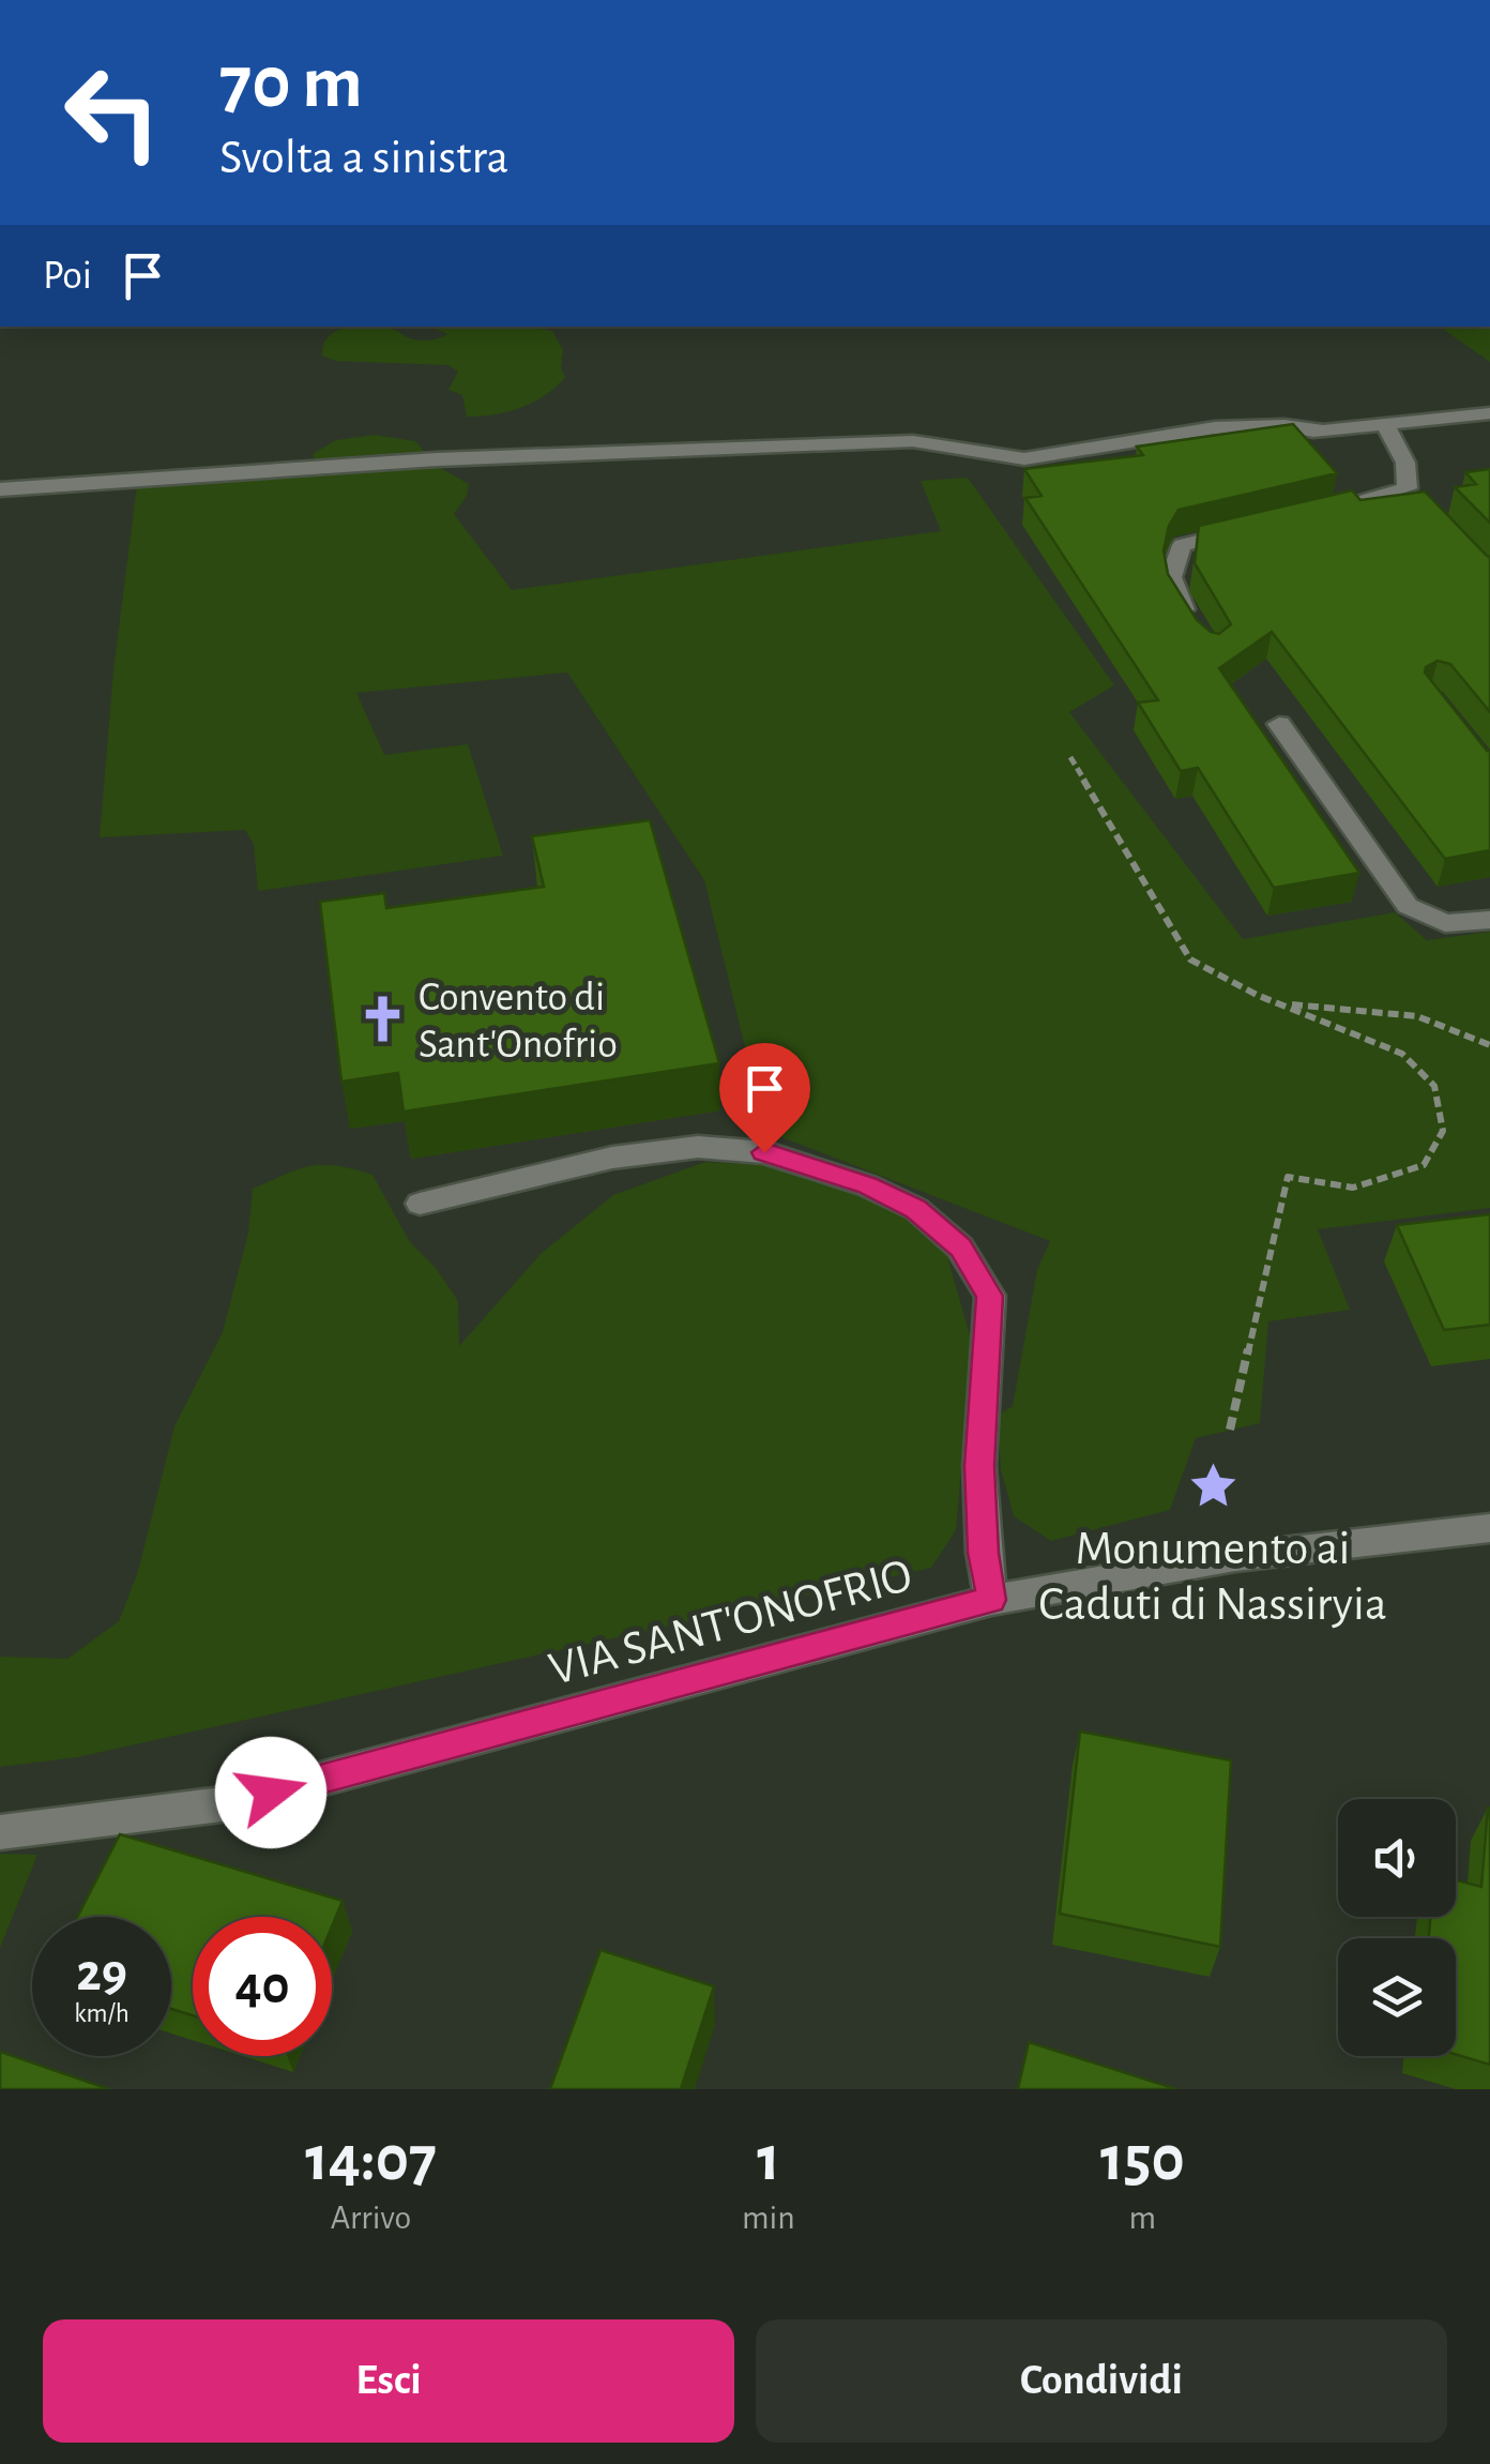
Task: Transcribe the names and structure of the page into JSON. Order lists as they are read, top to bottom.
{
  "streets": {
    "street": ["VIA SANT'ONOFRIO"]
  },
  "places": {
    "church": ["Convento di Sant'Onofrio"],
    "place": ["Monumento ai Caduti di Nassiryia"]
  },
  "page": {
    "turn": ["70 m", "Svolta a sinistra"],
    "then": "Poi",
    "speed": "29 km/h",
    "limit": "40",
    "eta": [
      "14:07",
      "Arrivo",
      "1",
      "min",
      "150",
      "m"
    ],
    "buttons": ["Esci", "Condividi"]
  }
}
